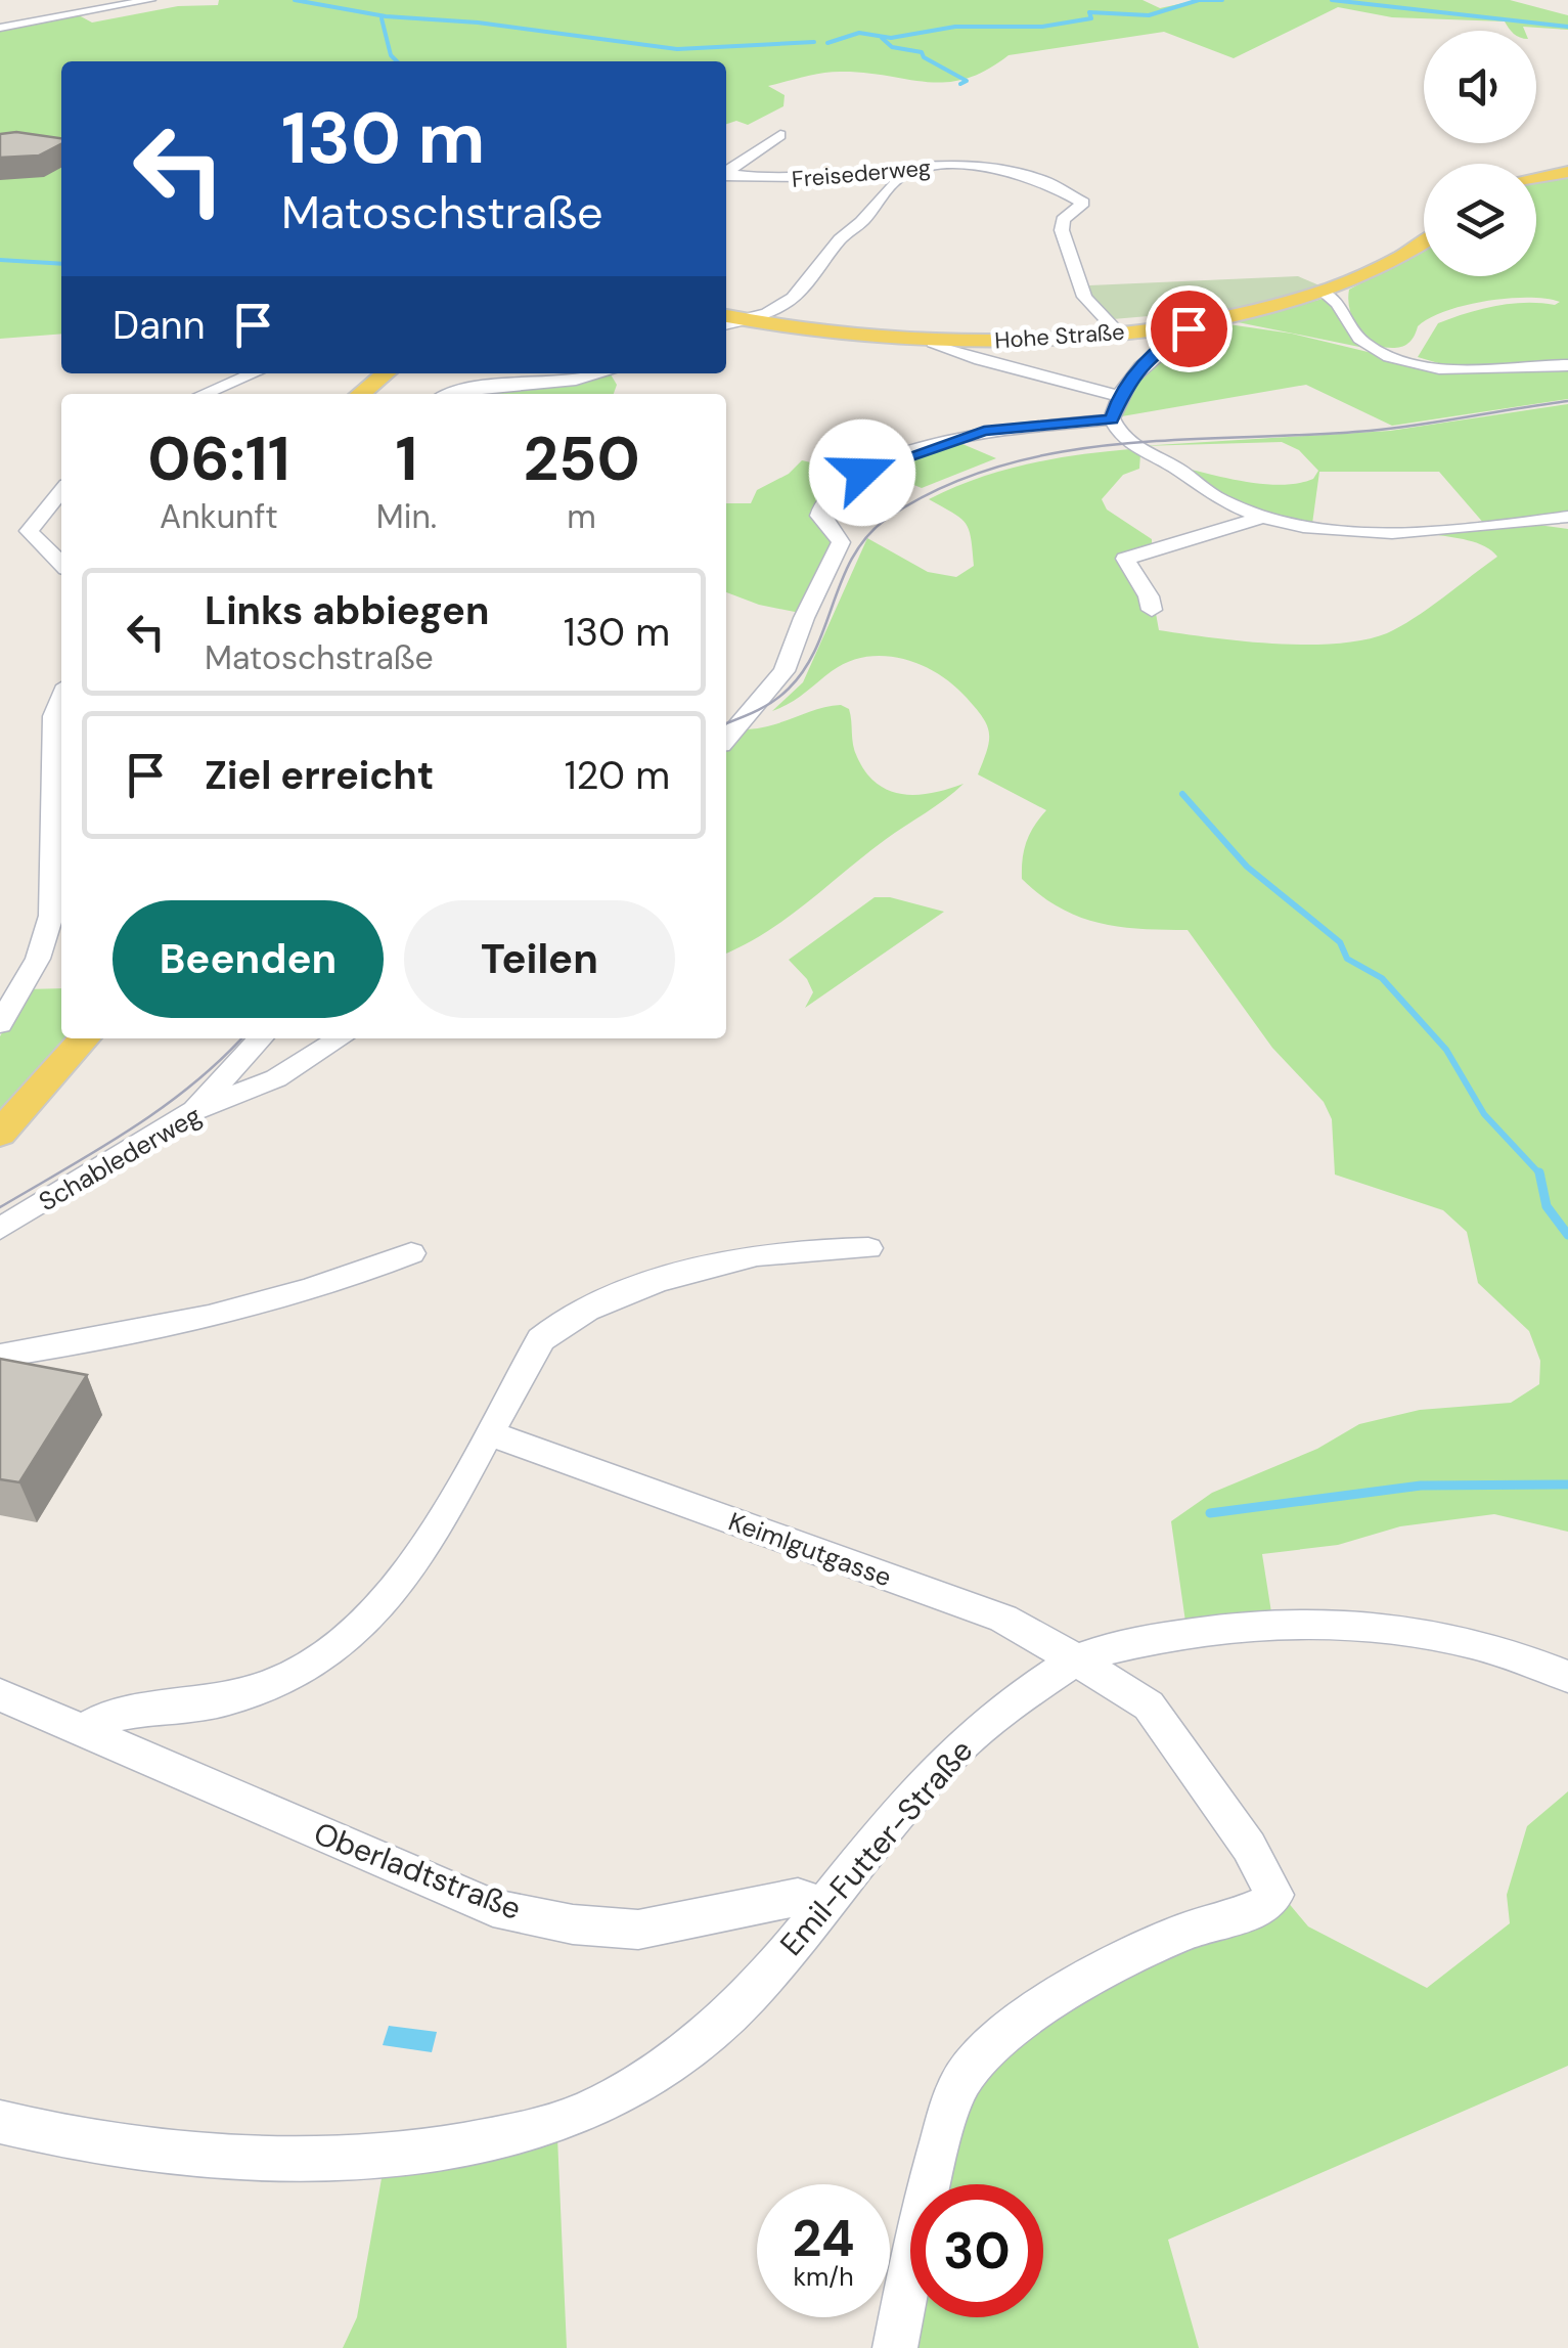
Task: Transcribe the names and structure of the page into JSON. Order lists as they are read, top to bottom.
{
  "streets": {
    "main road": ["Hohe Straße"],
    "street": [
      "Freisederweg",
      "Schablederweg",
      "Keimlgutgasse",
      "Emil-Futter-Straße",
      "Oberladtstraße"
    ]
  },
  "crossings": [
    ["Freisederweg", "Hohe Straße"],
    ["Keimlgutgasse", "Emil-Futter-Straße"],
    ["Emil-Futter-Straße", "Oberladtstraße"]
  ],
  "page": {
    "turn": ["130 m", "Matoschstraße"],
    "then": "Dann",
    "eta": [
      "06:11",
      "Ankunft",
      "1",
      "Min.",
      "250",
      "m"
    ],
    "list": [
      {
        "name": "Links abbiegen",
        "note": "Matoschstraße",
        "value": "130 m"
      },
      {
        "name": "Ziel erreicht",
        "value": "120 m"
      }
    ],
    "buttons": ["Beenden", "Teilen"],
    "speed": "24 km/h",
    "limit": "30"
  }
}
